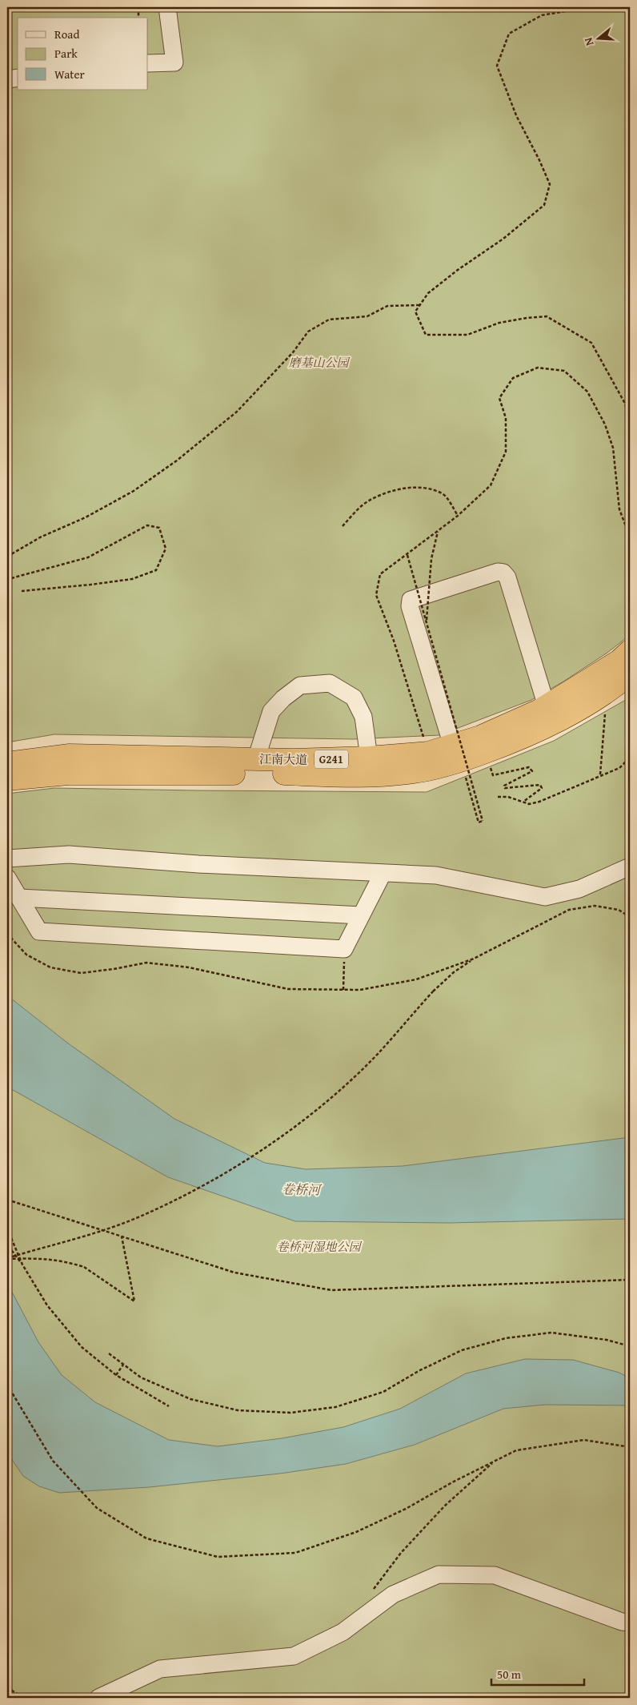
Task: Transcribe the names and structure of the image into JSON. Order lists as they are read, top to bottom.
{
  "streets": {
    "highway": ["江南大道", "G241"]
  },
  "water": ["卷桥河"],
  "parks": ["磨基山公园", "卷桥河湿地公园"],
  "legend": ["Road", "Park", "Water"],
  "scale_bar": "50 m",
  "north": "left"
}
